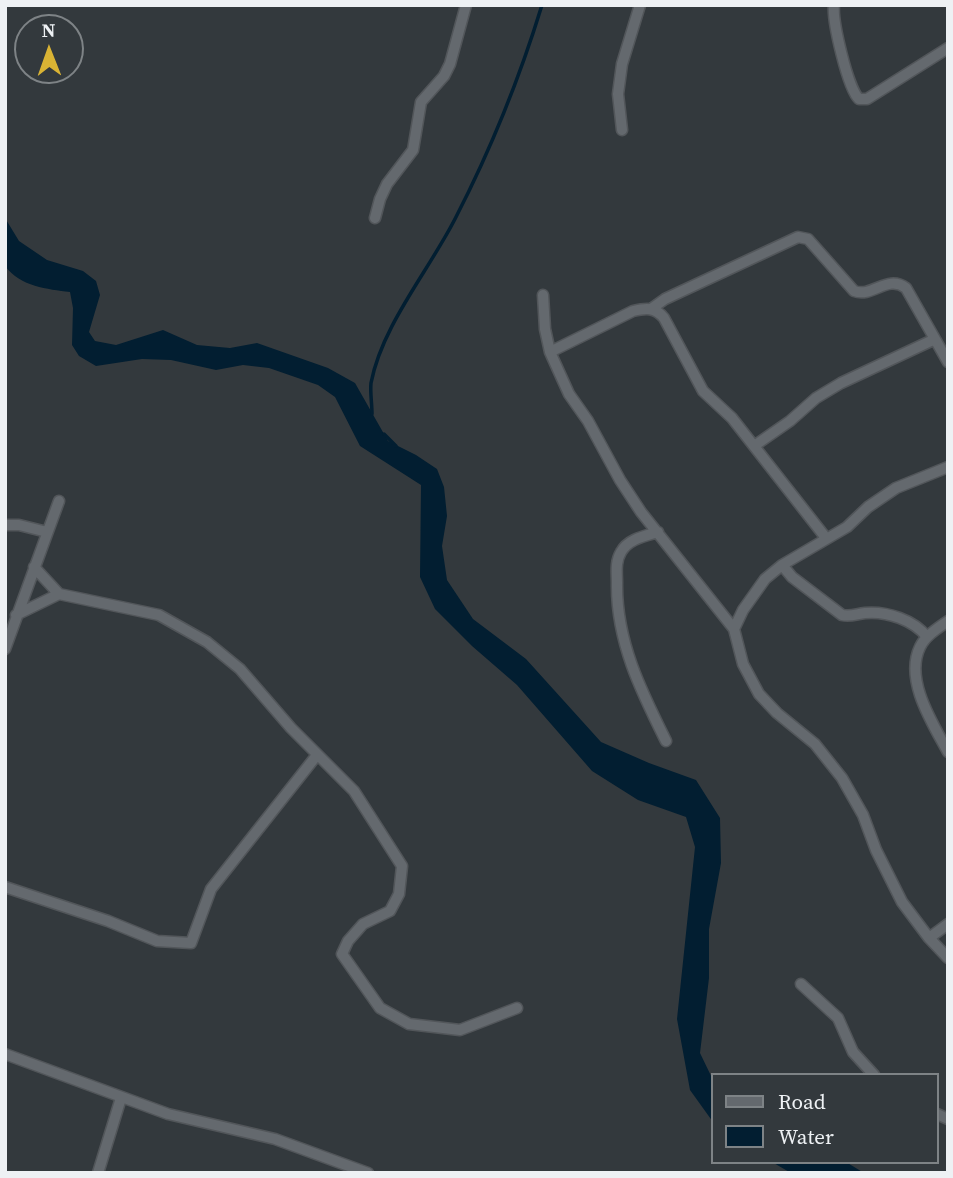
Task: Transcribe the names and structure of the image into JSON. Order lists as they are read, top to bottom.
{
  "legend": ["Road", "Water"],
  "north": "top"
}
